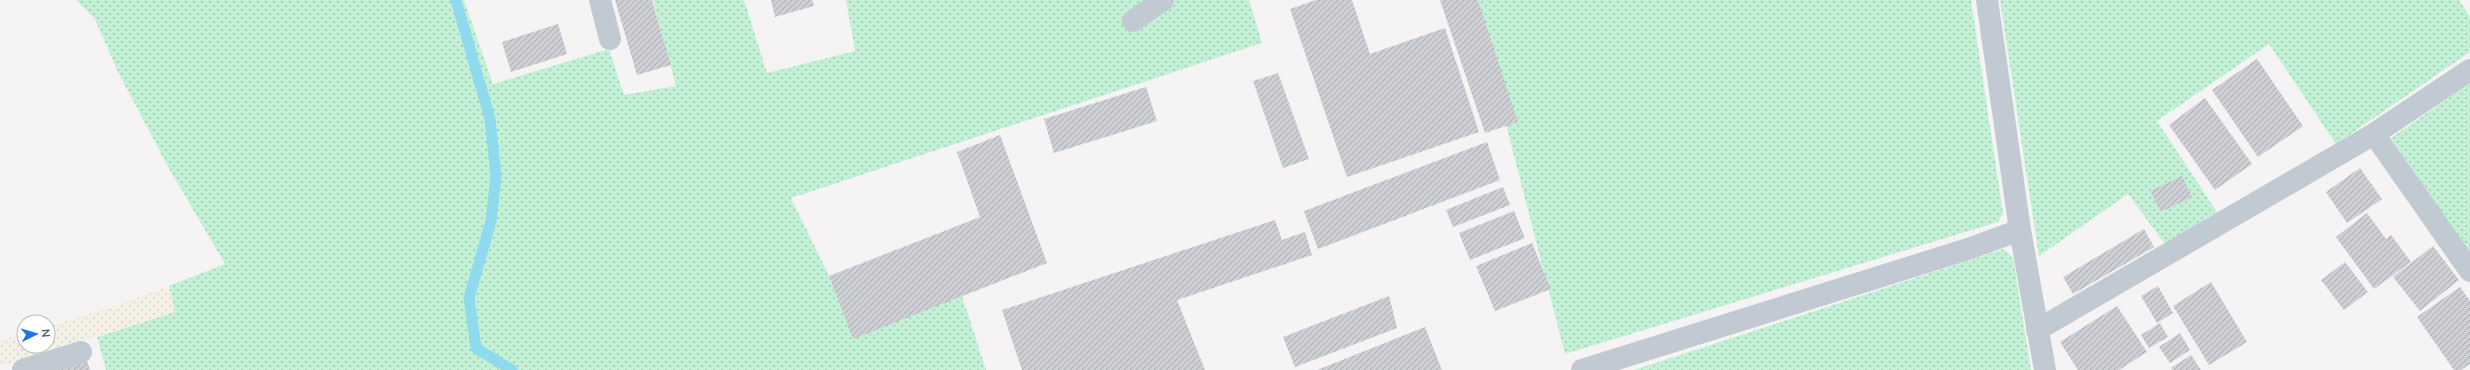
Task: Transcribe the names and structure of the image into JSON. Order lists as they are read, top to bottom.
{
  "north": "right"
}
